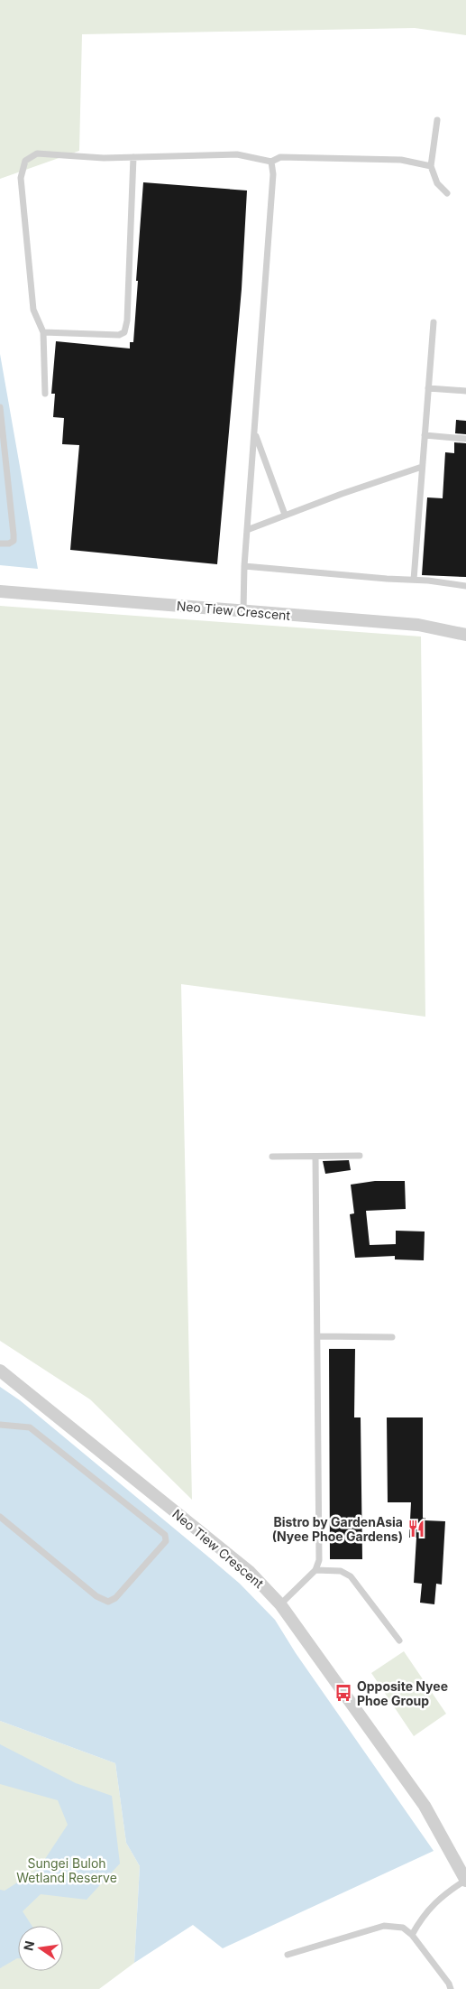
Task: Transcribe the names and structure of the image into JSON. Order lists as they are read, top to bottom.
{
  "streets": {
    "street": ["Neo Tiew Crescent"]
  },
  "parks": ["Sungei Buloh Wetland Reserve"],
  "places": {
    "restaurant": ["Bistro by GardenAsia (Nyee Phoe Gardens)"],
    "bus stop": ["Opposite Nyee Phoe Group"]
  },
  "north": "left"
}
